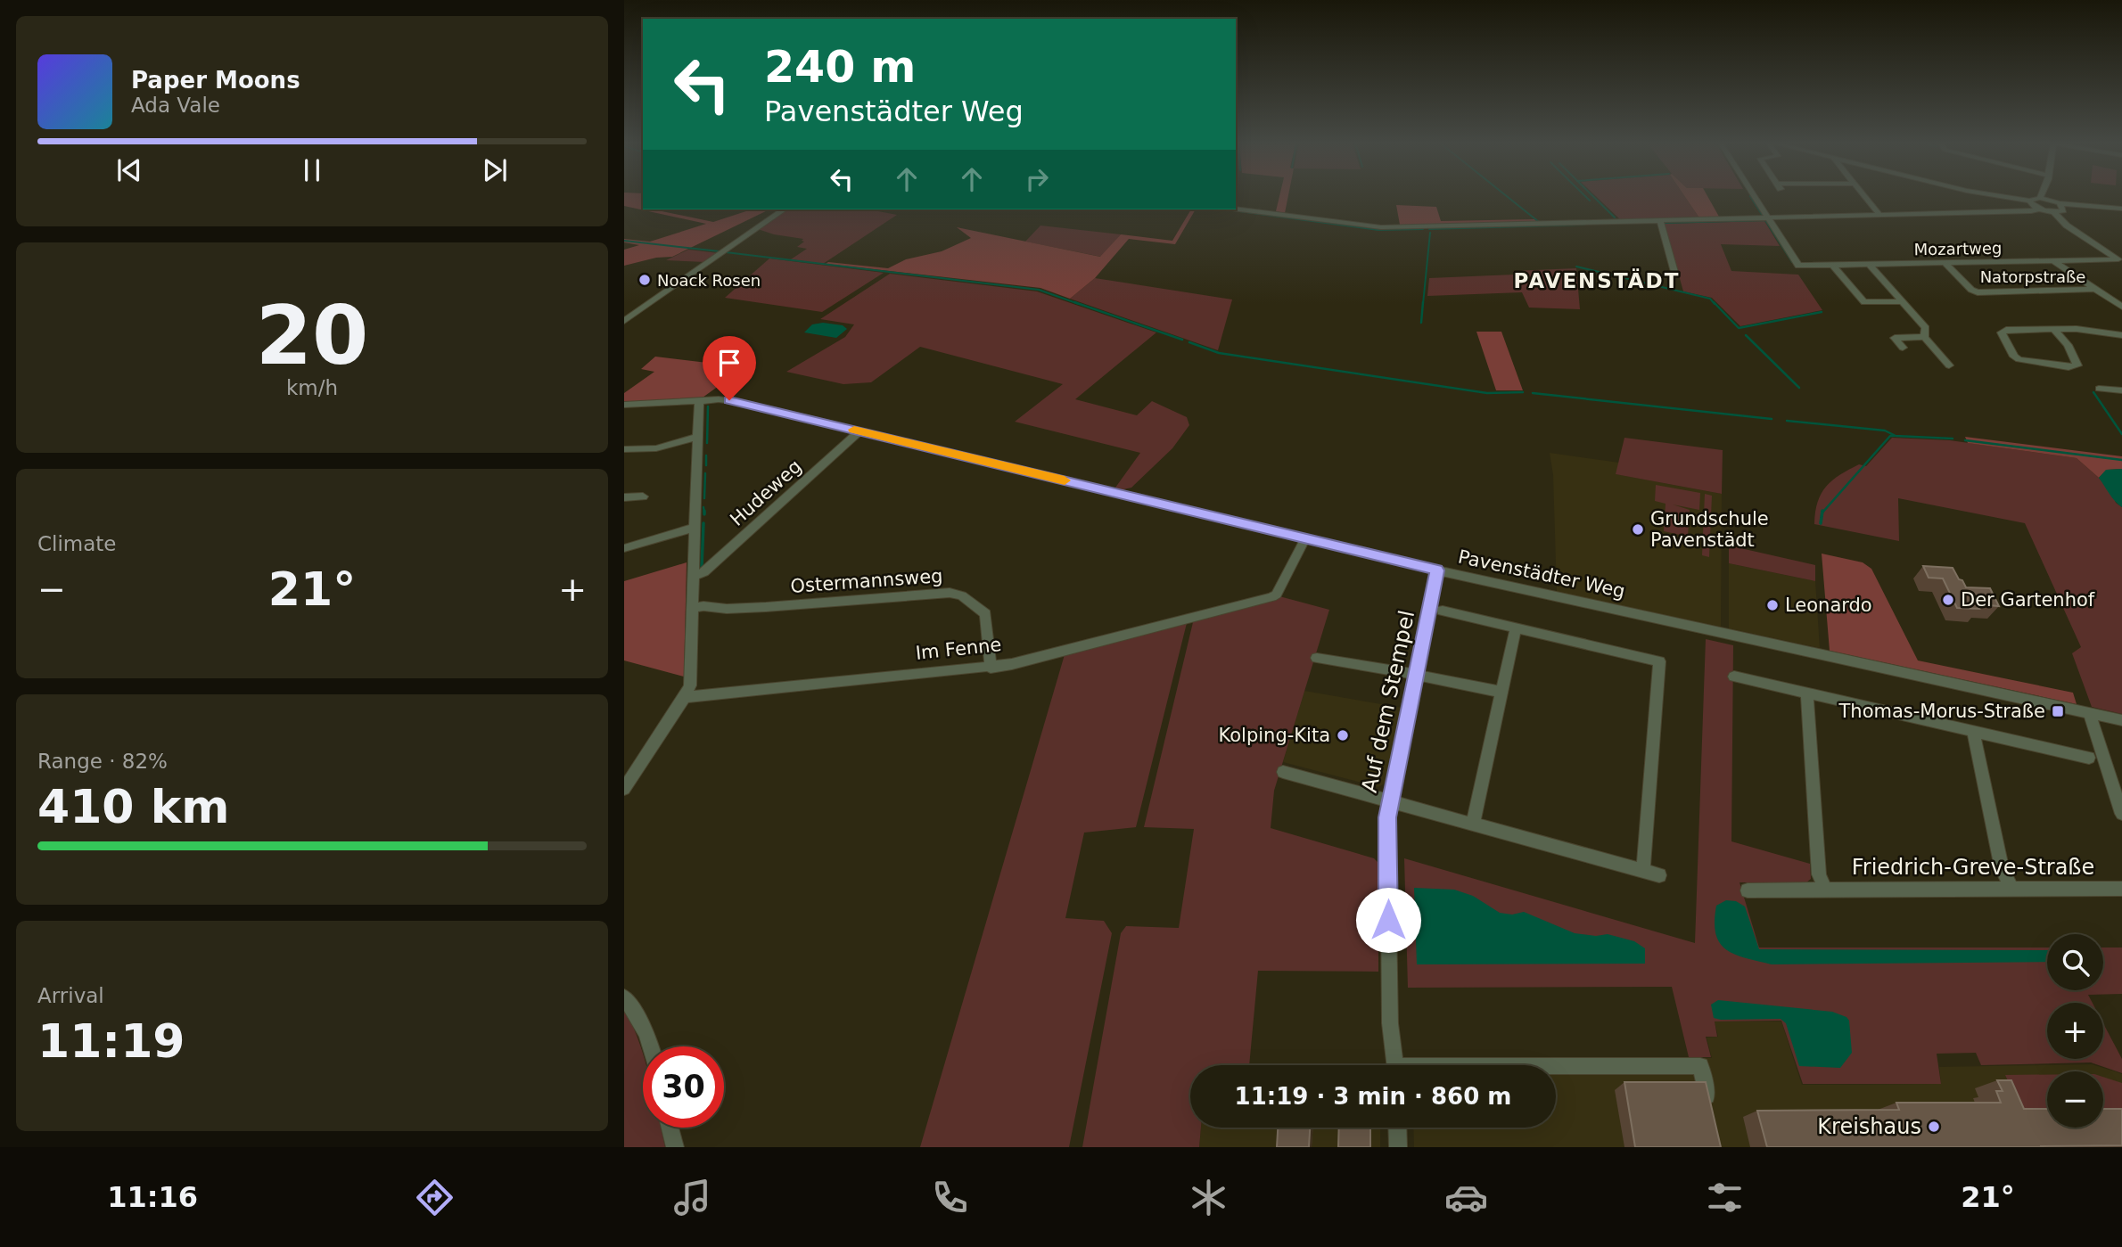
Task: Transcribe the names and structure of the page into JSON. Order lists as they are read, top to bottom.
{
  "streets": {
    "street": [
      "Mozartweg",
      "Natorpstraße",
      "Hudeweg",
      "Pavenstädter Weg",
      "Ostermannsweg",
      "Im Fenne",
      "Auf dem Stempel",
      "Friedrich-Greve-Straße"
    ]
  },
  "crossings": [
    ["Mozartweg", "Natorpstraße"],
    ["Hudeweg", "Pavenstädter Weg"],
    ["Pavenstädter Weg", "Im Fenne"],
    ["Pavenstädter Weg", "Auf dem Stempel"],
    ["Ostermannsweg", "Im Fenne"]
  ],
  "districts": ["PAVENSTÄDT"],
  "places": {
    "other": [
      "Noack Rosen",
      "Grundschule Pavenstädt",
      "Der Gartenhof",
      "Leonardo",
      "Kolping-Kita",
      "Kreishaus"
    ],
    "transit": ["Thomas-Morus-Straße"]
  },
  "page": {
    "turn": ["240 m", "Pavenstädter Weg"],
    "song": ["Paper Moons", "Ada Vale"],
    "tile": [
      ["20", "km/h"],
      "Climate",
      ["Range · 82%", "410 km"],
      ["Arrival", "11:19"]
    ],
    "heat": ["−", "21°", "+"],
    "map_buttons": ["+", "−"],
    "limit": "30",
    "trip": "11:19 · 3 min · 860 m",
    "tabs": ["11:16", "21°"]
  }
}
